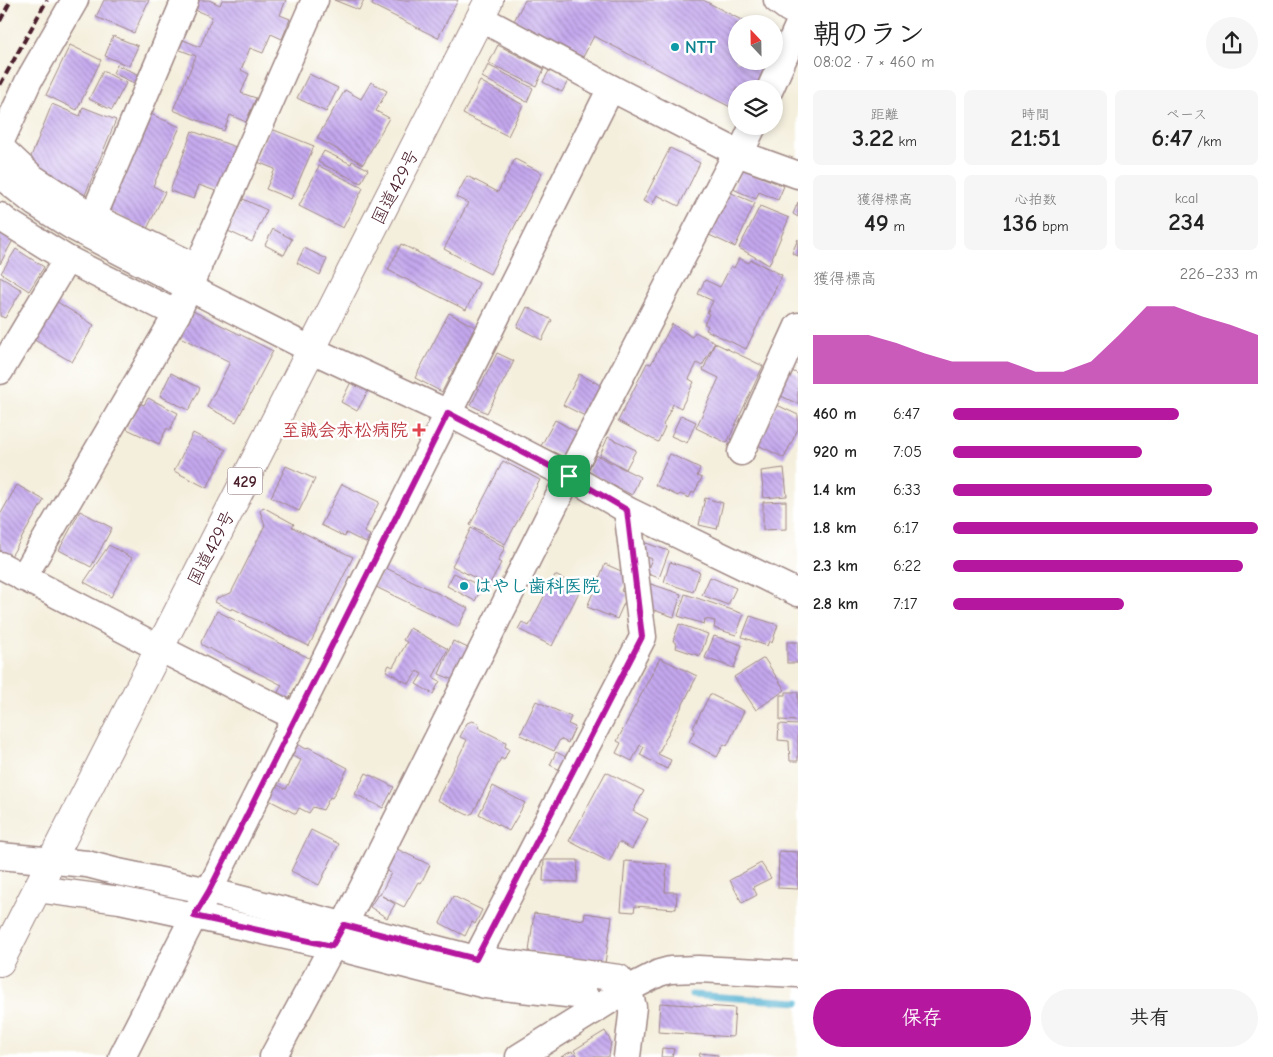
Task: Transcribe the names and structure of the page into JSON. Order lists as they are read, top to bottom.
{
  "streets": {
    "highway": ["国道429号", "429"]
  },
  "places": {
    "other": ["NTT", "はやし歯科医院"],
    "health": ["至誠会赤松病院"]
  },
  "north": "top",
  "page": {
    "heading": ["朝のラン", "08:02 · 7 × 460 m"],
    "stats": [
      ["距離", "3.22 km"],
      ["時間", "21:51"],
      ["ペース", "6:47 /km"],
      ["獲得標高", "49 m"],
      ["心拍数", "136 bpm"],
      ["kcal", "234"]
    ],
    "chart": ["獲得標高", "226–233 m"],
    "list": [
      {
        "name": "460 m",
        "note": "6:47"
      },
      {
        "name": "920 m",
        "note": "7:05"
      },
      {
        "name": "1.4 km",
        "note": "6:33"
      },
      {
        "name": "1.8 km",
        "note": "6:17"
      },
      {
        "name": "2.3 km",
        "note": "6:22"
      },
      {
        "name": "2.8 km",
        "note": "7:17"
      }
    ],
    "buttons": ["保存", "共有"]
  }
}
